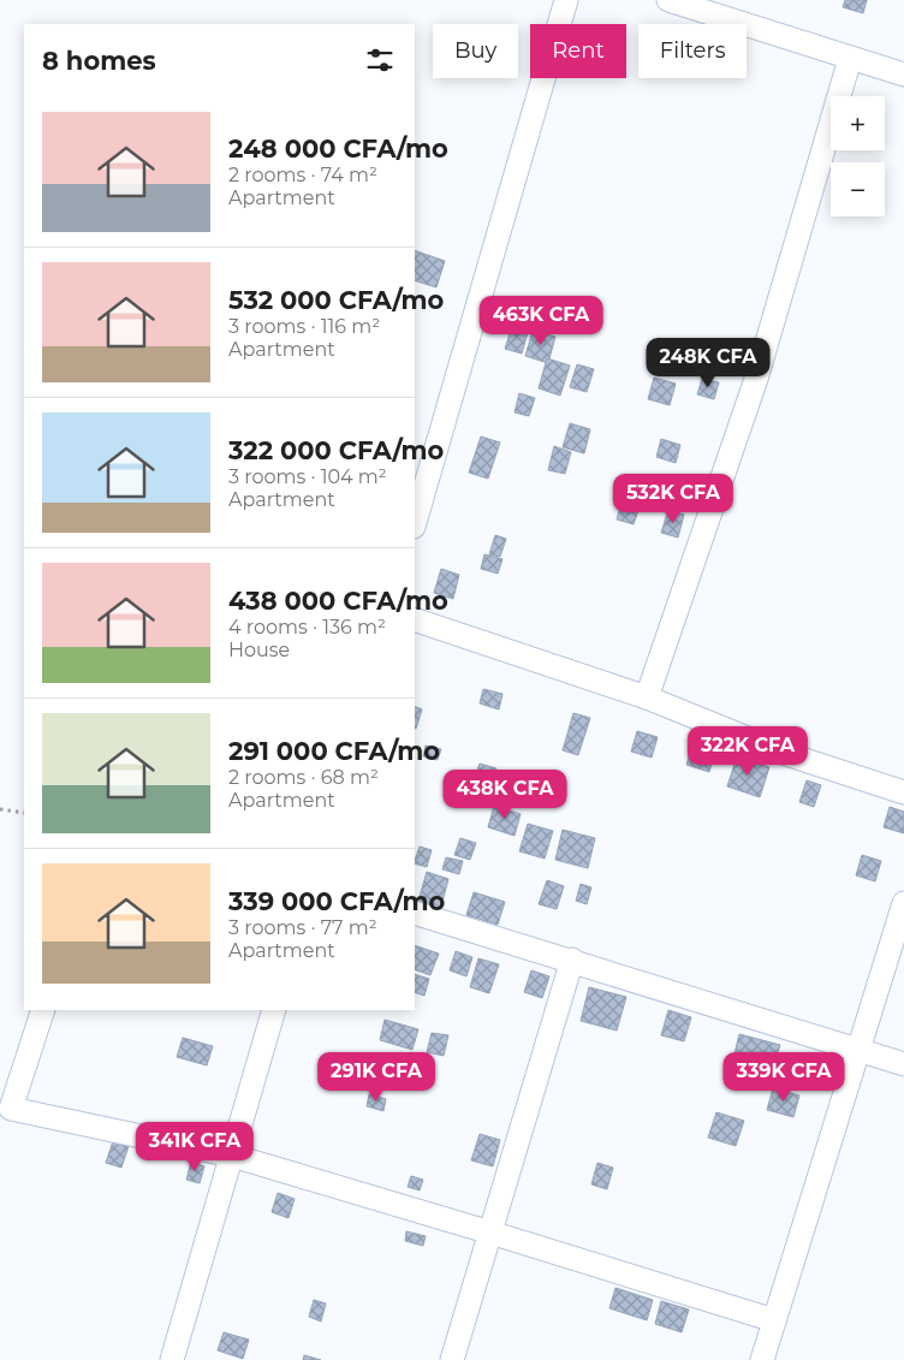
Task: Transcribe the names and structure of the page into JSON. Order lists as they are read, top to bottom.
{
  "page": {
    "chip": ["Buy", "Rent", "Filters"],
    "heading": "8 homes",
    "map_buttons": ["+", "−"],
    "list": [
      {
        "name": "248 000 CFA/mo",
        "note": "2 rooms · 74 m² · Apartment"
      },
      {
        "name": "532 000 CFA/mo",
        "note": "3 rooms · 116 m² · Apartment"
      },
      {
        "name": "322 000 CFA/mo",
        "note": "3 rooms · 104 m² · Apartment"
      },
      {
        "name": "438 000 CFA/mo",
        "note": "4 rooms · 136 m² · House"
      },
      {
        "name": "291 000 CFA/mo",
        "note": "2 rooms · 68 m² · Apartment"
      },
      {
        "name": "339 000 CFA/mo",
        "note": "3 rooms · 77 m² · Apartment"
      }
    ],
    "price": [
      "463K CFA",
      "248K CFA",
      "532K CFA",
      "322K CFA",
      "438K CFA",
      "291K CFA",
      "339K CFA",
      "341K CFA"
    ]
  }
}
